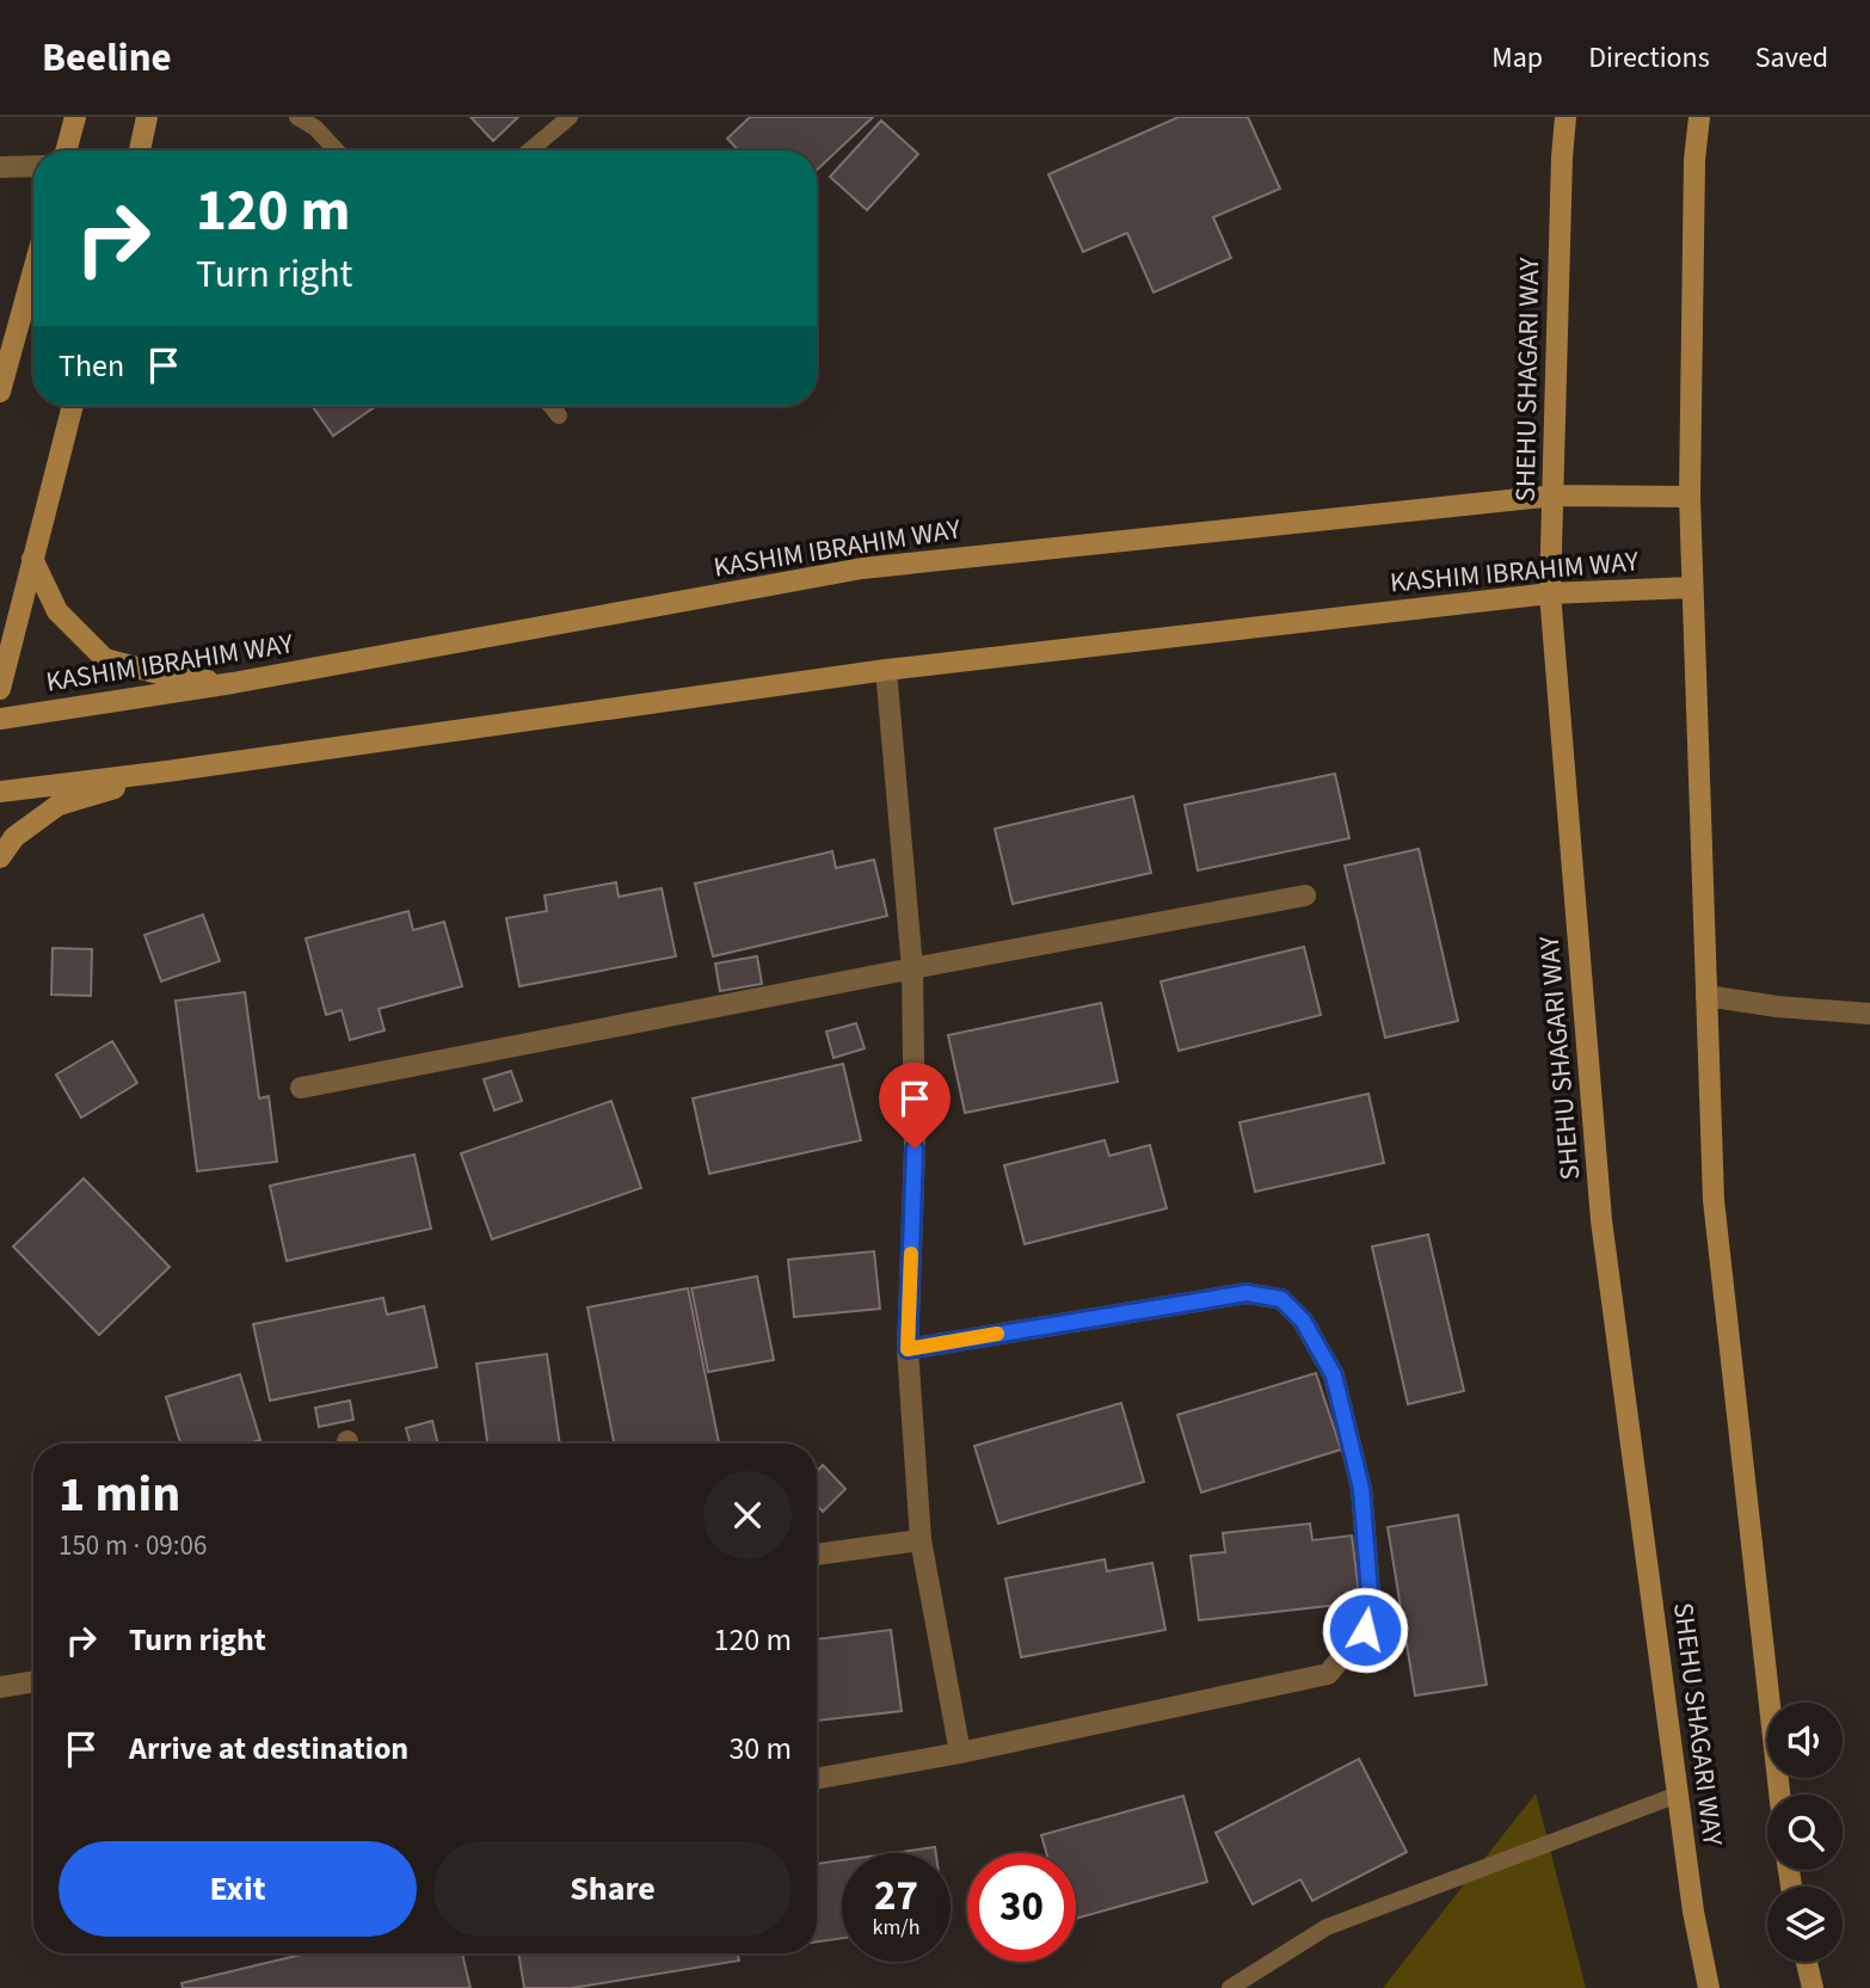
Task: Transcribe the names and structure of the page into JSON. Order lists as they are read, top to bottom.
{
  "streets": {
    "main road": ["SHEHU SHAGARI WAY", "KASHIM IBRAHIM WAY"]
  },
  "crossings": [
    ["SHEHU SHAGARI WAY", "KASHIM IBRAHIM WAY"]
  ],
  "page": {
    "header": "Beeline",
    "nav": ["Map", "Directions", "Saved"],
    "turn": ["120 m", "Turn right"],
    "then": "Then",
    "heading": ["1 min", "150 m · 09:06"],
    "list": [
      {
        "name": "Turn right",
        "value": "120 m"
      },
      {
        "name": "Arrive at destination",
        "value": "30 m"
      }
    ],
    "buttons": ["Exit", "Share"],
    "speed": "27 km/h",
    "limit": "30"
  }
}
